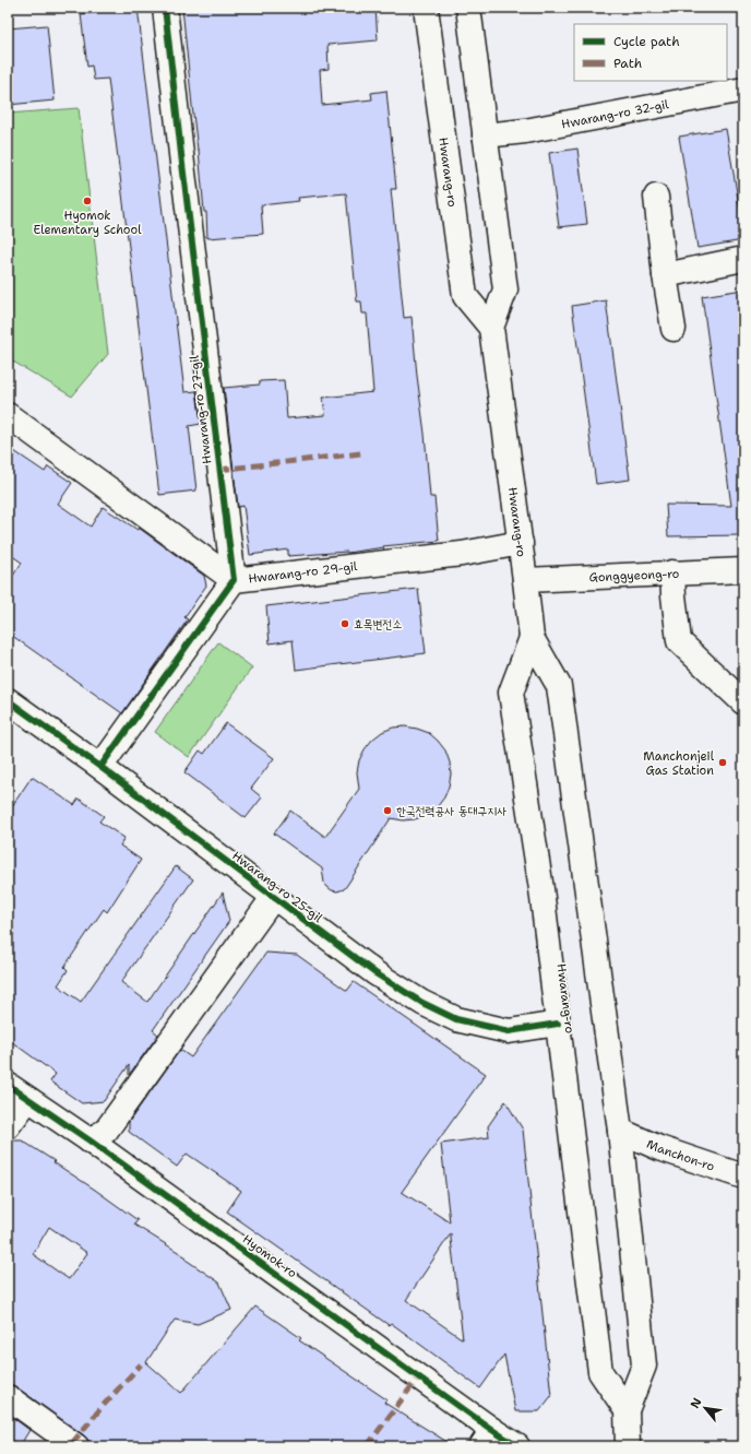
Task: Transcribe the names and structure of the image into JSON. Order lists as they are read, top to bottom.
{
  "streets": {
    "street": [
      "Hwarang-ro 32-gil",
      "Hwarang-ro",
      "Hwarang-ro 27-gil",
      "Hwarang-ro 29-gil",
      "Gonggyeong-ro",
      "Hwarang-ro 25-gil",
      "Manchon-ro",
      "Hyomok-ro"
    ]
  },
  "crossings": [
    ["Hwarang-ro 32-gil", "Hwarang-ro"],
    ["Hwarang-ro", "Hwarang-ro 29-gil"],
    ["Hwarang-ro", "Gonggyeong-ro"],
    ["Hwarang-ro", "Hwarang-ro 25-gil"],
    ["Hwarang-ro", "Manchon-ro"],
    ["Hwarang-ro 27-gil", "Hwarang-ro 29-gil"]
  ],
  "places": [
    "Hyomok Elementary School",
    "효목변전소",
    "Manchonjeil Gas Station",
    "한국전력공사 동대구지사"
  ],
  "legend": ["Cycle path", "Path"],
  "north": "top left"
}
